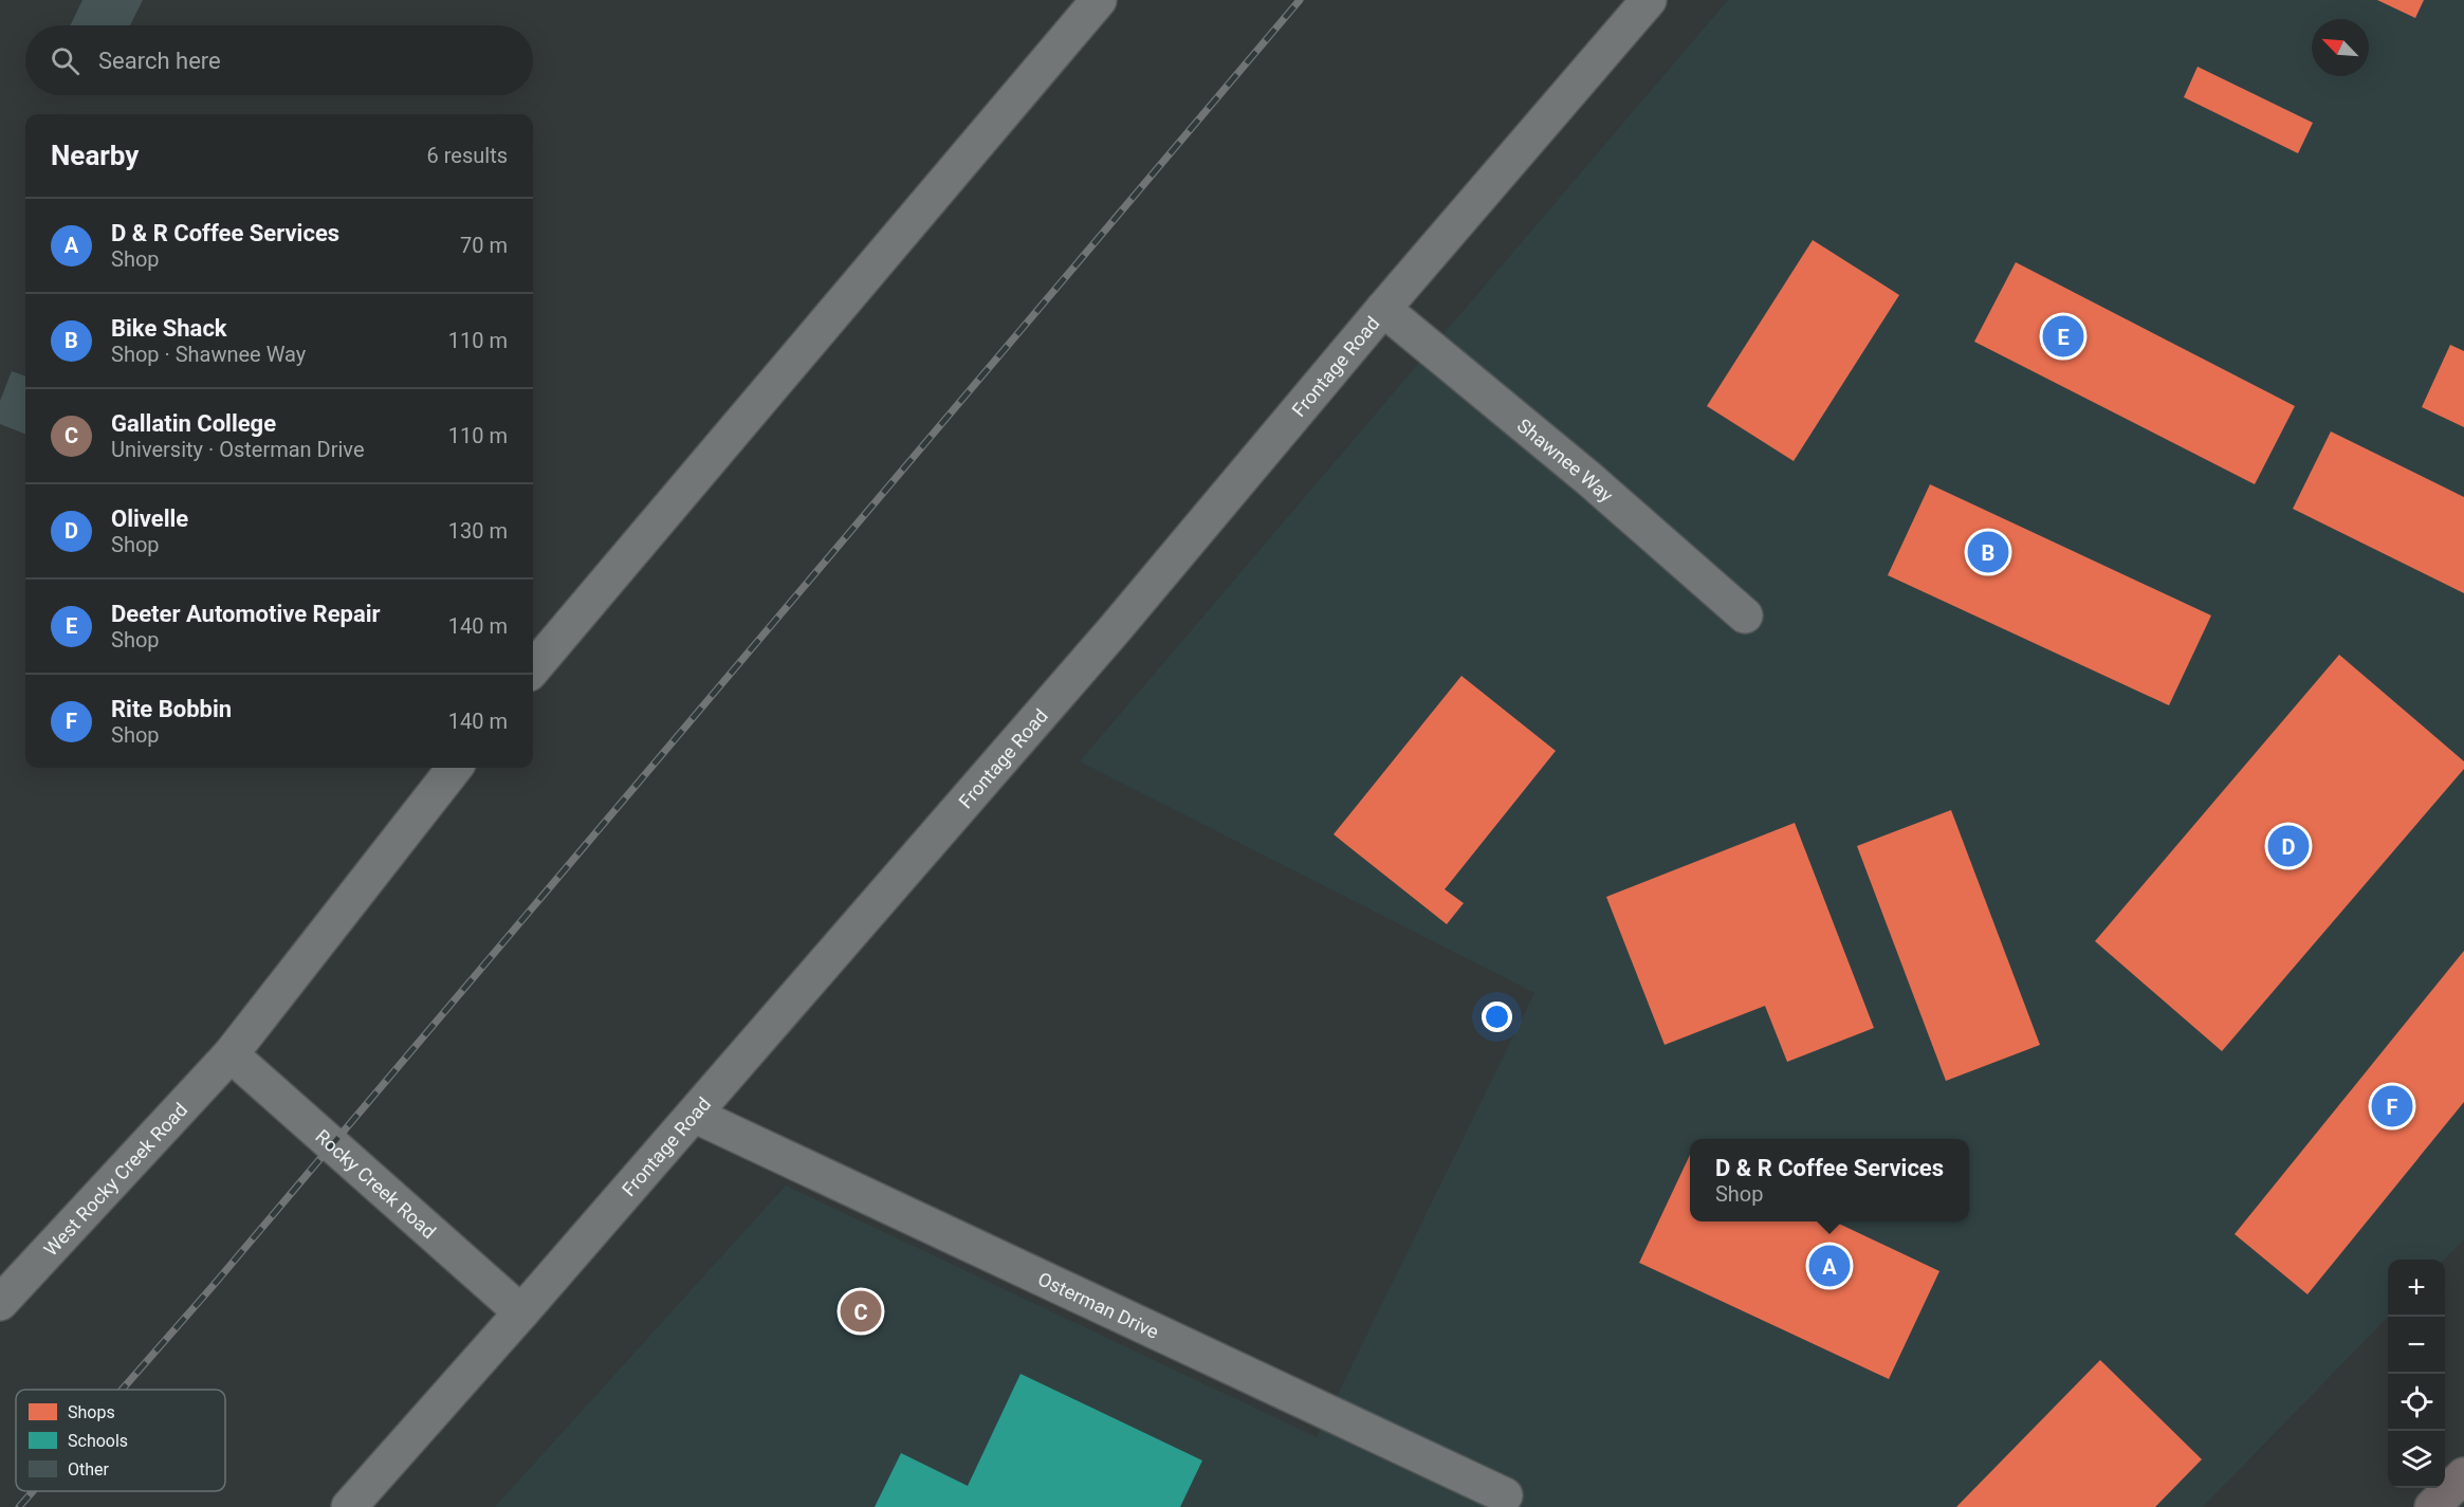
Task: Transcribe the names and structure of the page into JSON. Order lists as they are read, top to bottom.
{
  "streets": {
    "street": [
      "Frontage Road",
      "Shawnee Way",
      "West Rocky Creek Road",
      "Rocky Creek Road",
      "Osterman Drive"
    ]
  },
  "crossings": [
    ["Frontage Road", "Shawnee Way"],
    ["Frontage Road", "Rocky Creek Road"],
    ["Frontage Road", "Osterman Drive"],
    ["West Rocky Creek Road", "Rocky Creek Road"]
  ],
  "legend": ["Shops", "Schools", "Other"],
  "north": "top left",
  "page": {
    "search": "Search here",
    "heading": ["Nearby", "6 results"],
    "list": [
      {
        "mark": "A",
        "name": "D & R Coffee Services",
        "note": "Shop",
        "value": "70 m"
      },
      {
        "mark": "B",
        "name": "Bike Shack",
        "note": "Shop · Shawnee Way",
        "value": "110 m"
      },
      {
        "mark": "C",
        "name": "Gallatin College",
        "note": "University · Osterman Drive",
        "value": "110 m"
      },
      {
        "mark": "D",
        "name": "Olivelle",
        "note": "Shop",
        "value": "130 m"
      },
      {
        "mark": "E",
        "name": "Deeter Automotive Repair",
        "note": "Shop",
        "value": "140 m"
      },
      {
        "mark": "F",
        "name": "Rite Bobbin",
        "note": "Shop",
        "value": "140 m"
      }
    ],
    "pins": [
      "E",
      "B",
      "D",
      "F",
      "A",
      "C"
    ],
    "popup": ["D & R Coffee Services", "Shop"],
    "map_buttons": ["+", "−"]
  }
}
